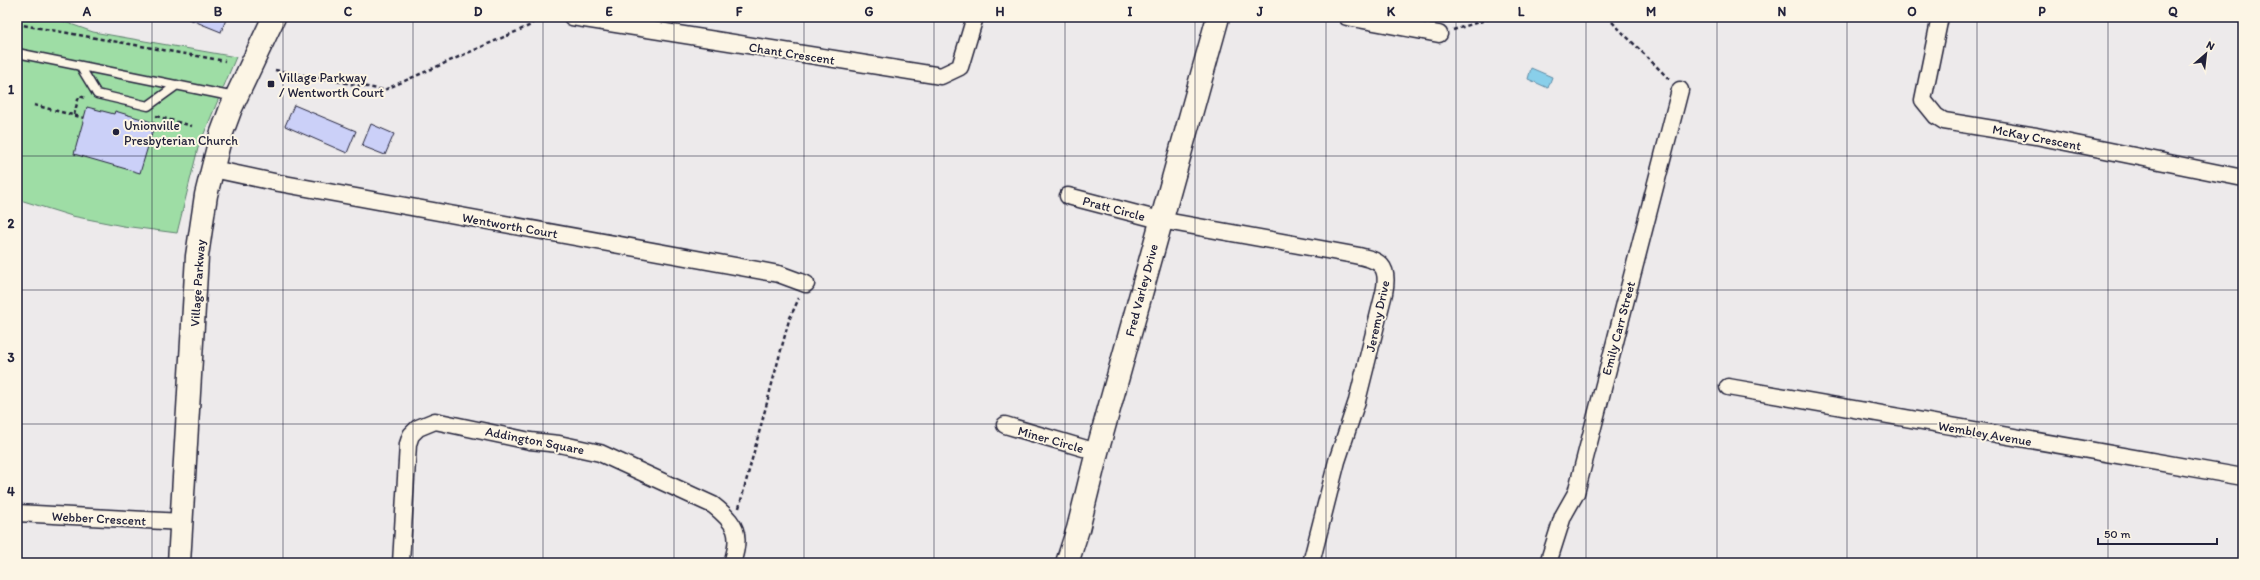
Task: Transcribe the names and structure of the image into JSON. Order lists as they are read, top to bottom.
{
  "streets": {
    "street": [
      "Chant Crescent",
      "McKay Crescent",
      "Pratt Circle",
      "Wentworth Court",
      "Village Parkway",
      "Fred Varley Drive",
      "Jeremy Drive",
      "Emily Carr Street",
      "Wembley Avenue",
      "Miner Circle",
      "Addington Square",
      "Webber Crescent"
    ]
  },
  "crossings": [
    ["Pratt Circle", "Fred Varley Drive"],
    ["Pratt Circle", "Jeremy Drive"],
    ["Wentworth Court", "Village Parkway"],
    ["Village Parkway", "Webber Crescent"],
    ["Fred Varley Drive", "Jeremy Drive"],
    ["Fred Varley Drive", "Miner Circle"]
  ],
  "places": {
    "transit": ["Village Parkway / Wentworth Court"],
    "other": ["Unionville Presbyterian Church"]
  },
  "scale_bar": "50 m",
  "north": "top right",
  "grid": {
    "columns": [
      "A",
      "B",
      "C",
      "D",
      "E",
      "F",
      "G",
      "H",
      "I",
      "J",
      "K",
      "L",
      "M",
      "N",
      "O",
      "P",
      "Q"
    ],
    "rows": [
      "1",
      "2",
      "3",
      "4"
    ]
  }
}
